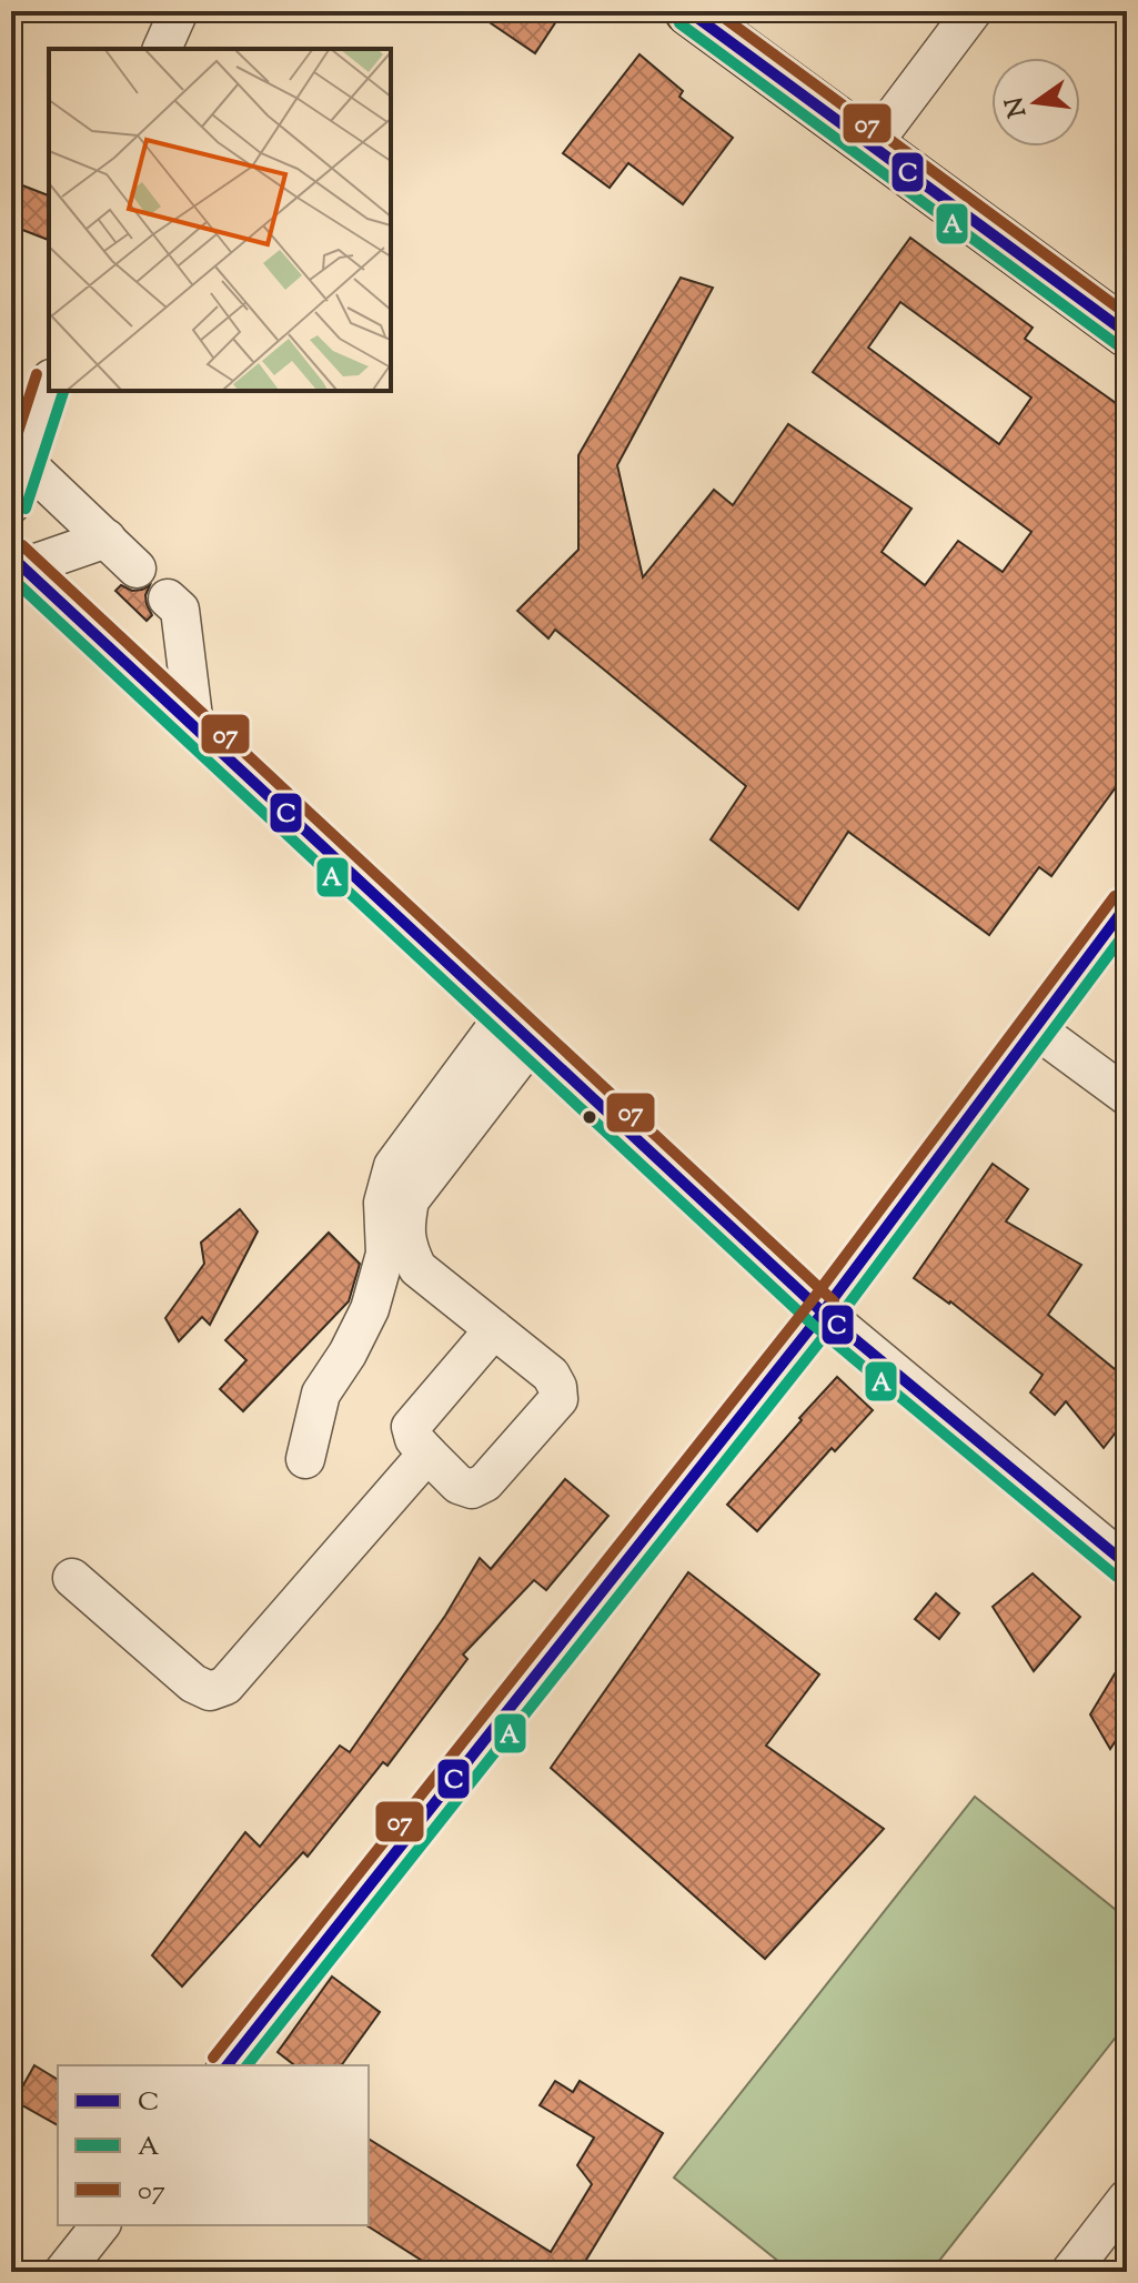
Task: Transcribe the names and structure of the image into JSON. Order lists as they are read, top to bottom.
{
  "lines": ["transit line C", "transit line 07", "transit line A"],
  "legend": ["C", "A", "07"],
  "north": "left"
}
